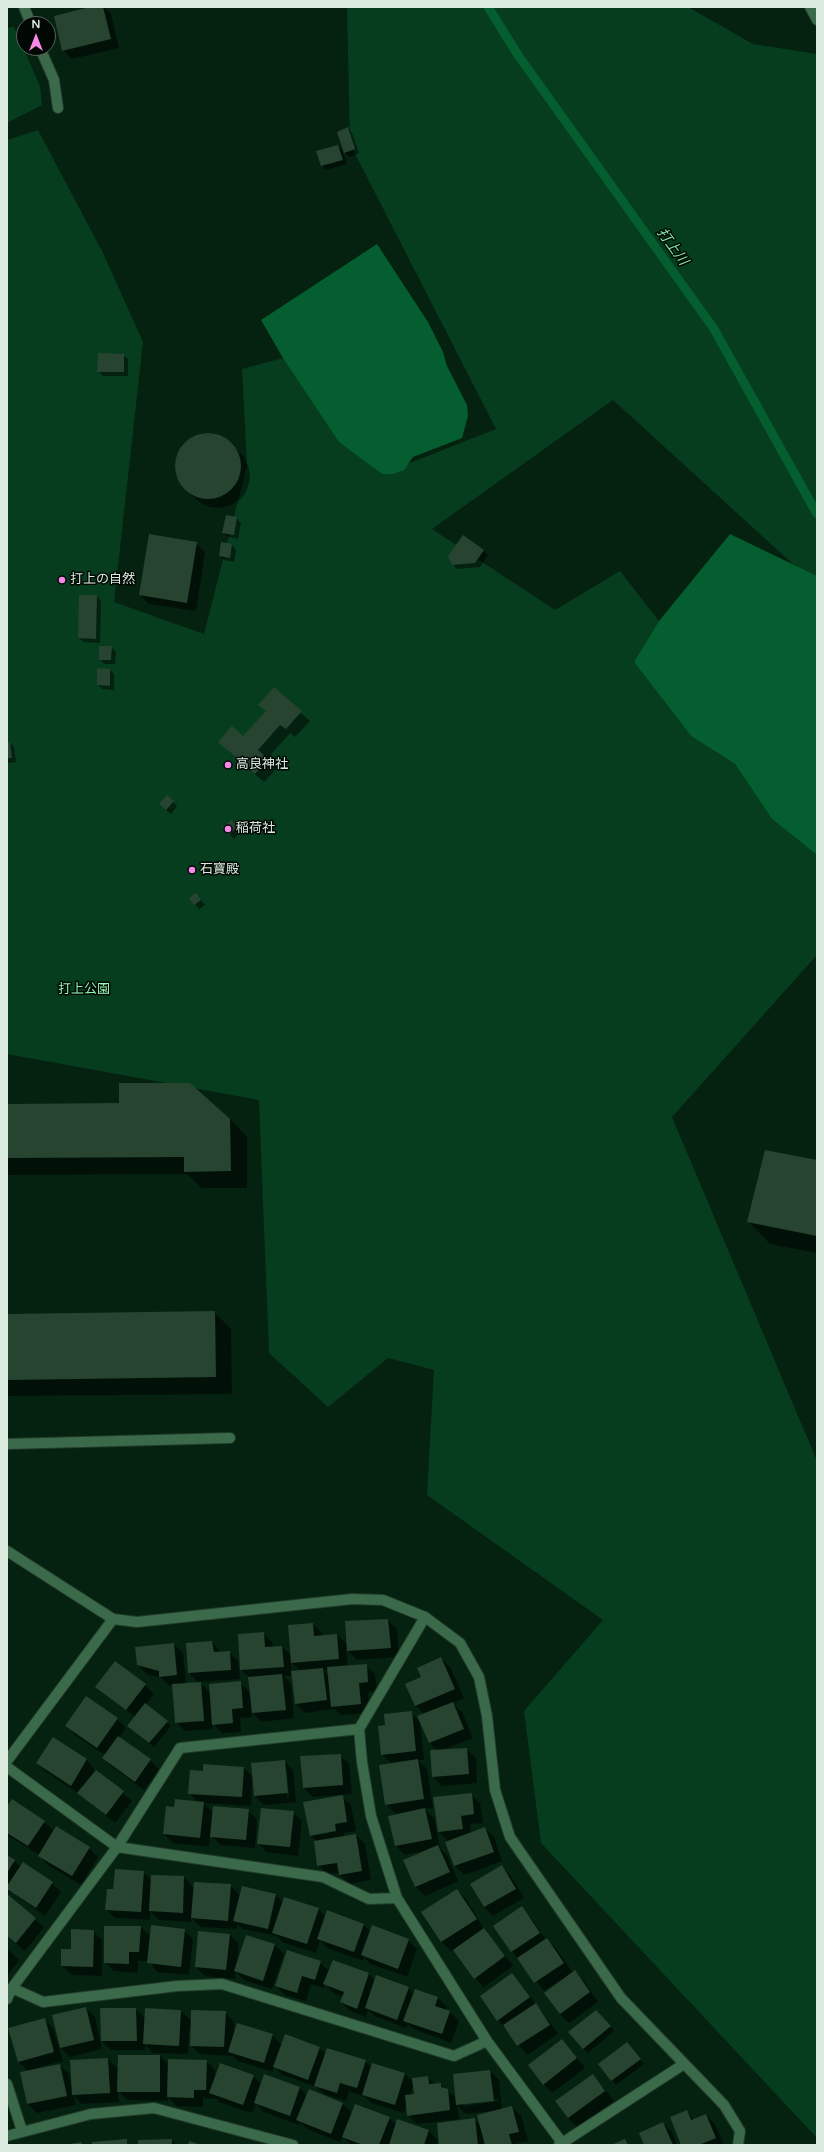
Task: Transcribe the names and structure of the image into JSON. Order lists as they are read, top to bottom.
{
  "water": ["打上川"],
  "parks": ["打上公園"],
  "places": [
    "打上の自然",
    "高良神社",
    "稲荷社",
    "石寶殿"
  ],
  "north": "top"
}
